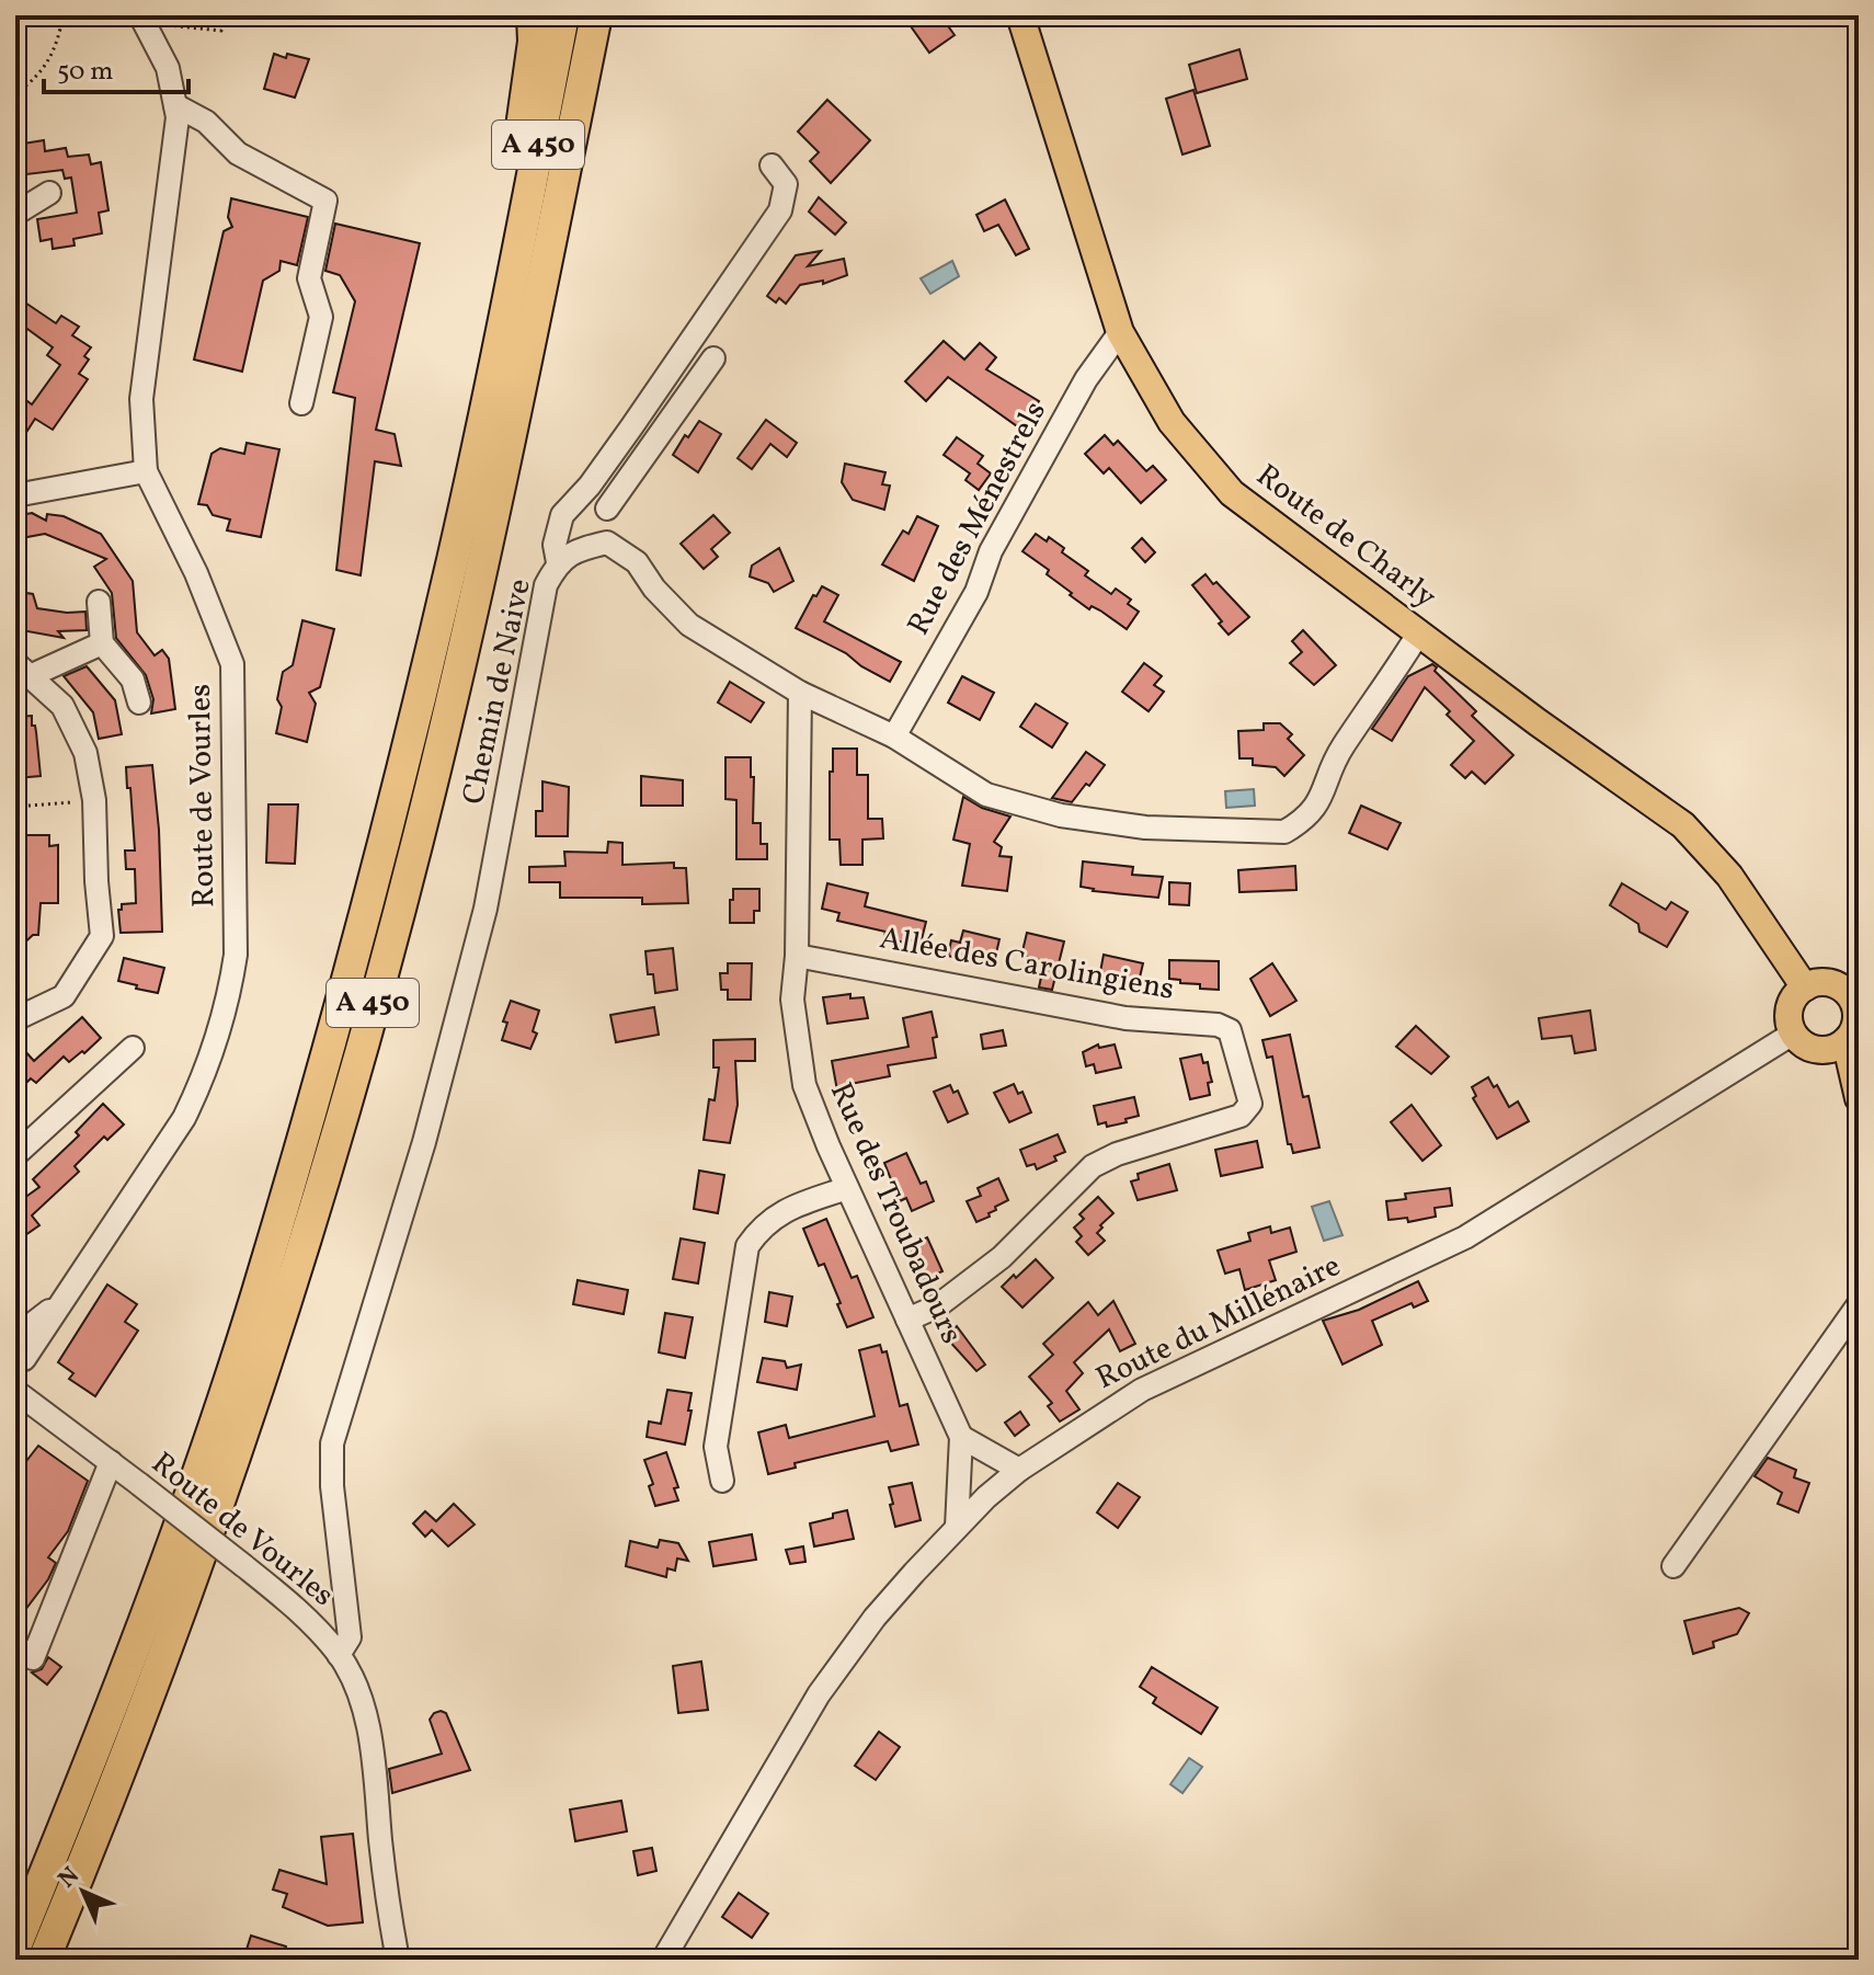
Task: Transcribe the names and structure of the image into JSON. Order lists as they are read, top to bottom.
{
  "streets": {
    "highway": ["A 450"],
    "main road": ["Route de Charly"],
    "street": [
      "Rue des Ménestrels",
      "Chemin de Naive",
      "Route de Vourles",
      "Allée des Carolingiens",
      "Rue des Troubadours",
      "Route du Millénaire"
    ]
  },
  "crossings": [
    ["Rue des Ménestrels", "Route de Charly"],
    ["Route de Charly", "Route du Millénaire"],
    ["Chemin de Naive", "Route de Vourles"],
    ["Allée des Carolingiens", "Rue des Troubadours"],
    ["Rue des Troubadours", "Route du Millénaire"]
  ],
  "scale_bar": "50 m",
  "north": "top left"
}
